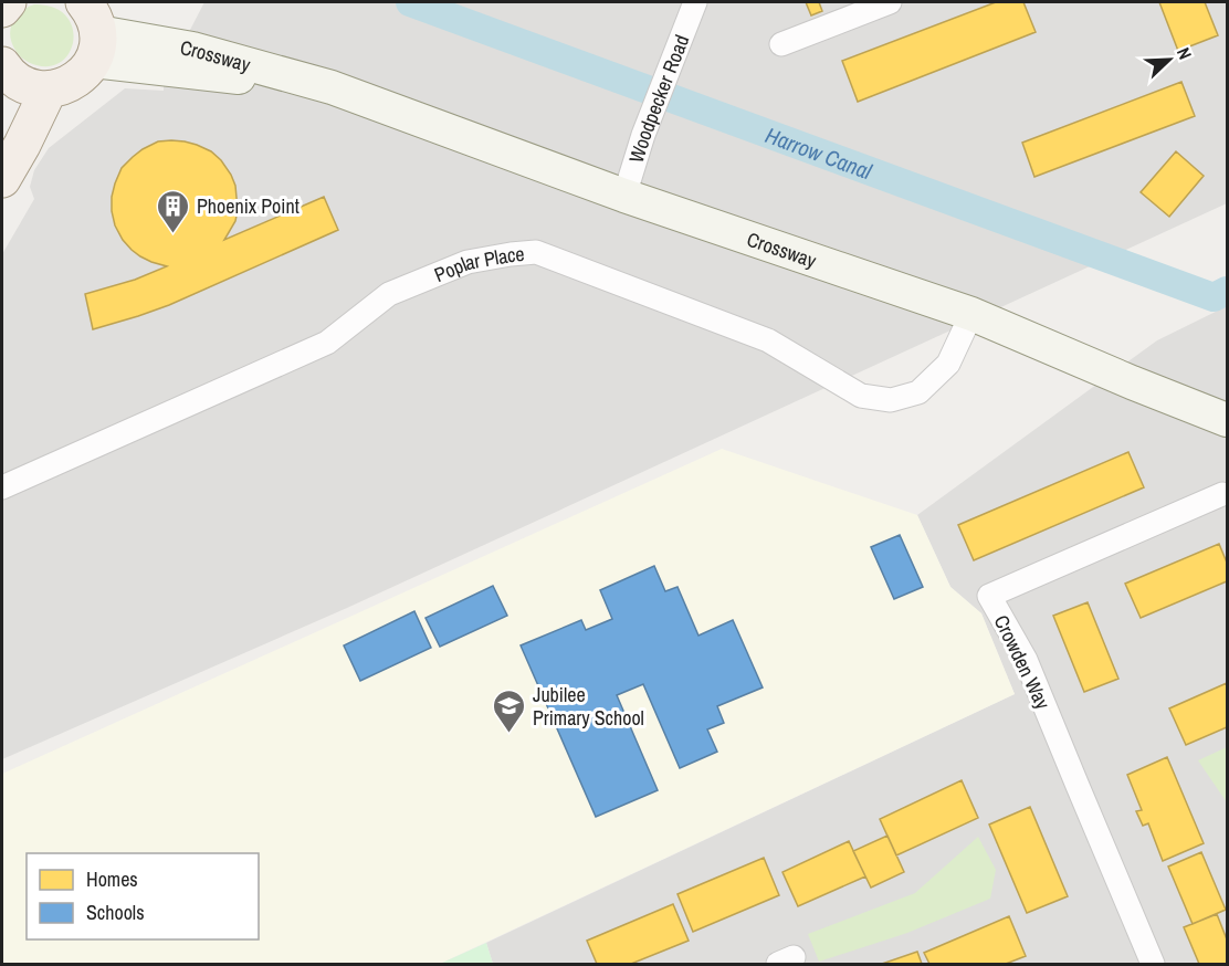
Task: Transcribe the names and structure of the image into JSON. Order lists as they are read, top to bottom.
{
  "streets": {
    "street": [
      "Crossway",
      "Woodpecker Road",
      "Poplar Place",
      "Crowden Way"
    ]
  },
  "crossings": [
    ["Crossway", "Woodpecker Road"],
    ["Crossway", "Poplar Place"]
  ],
  "water": ["Harrow Canal"],
  "places": {
    "building": ["Phoenix Point"],
    "school or university": ["Jubilee Primary School"]
  },
  "legend": ["Homes", "Schools"],
  "north": "top right"
}
